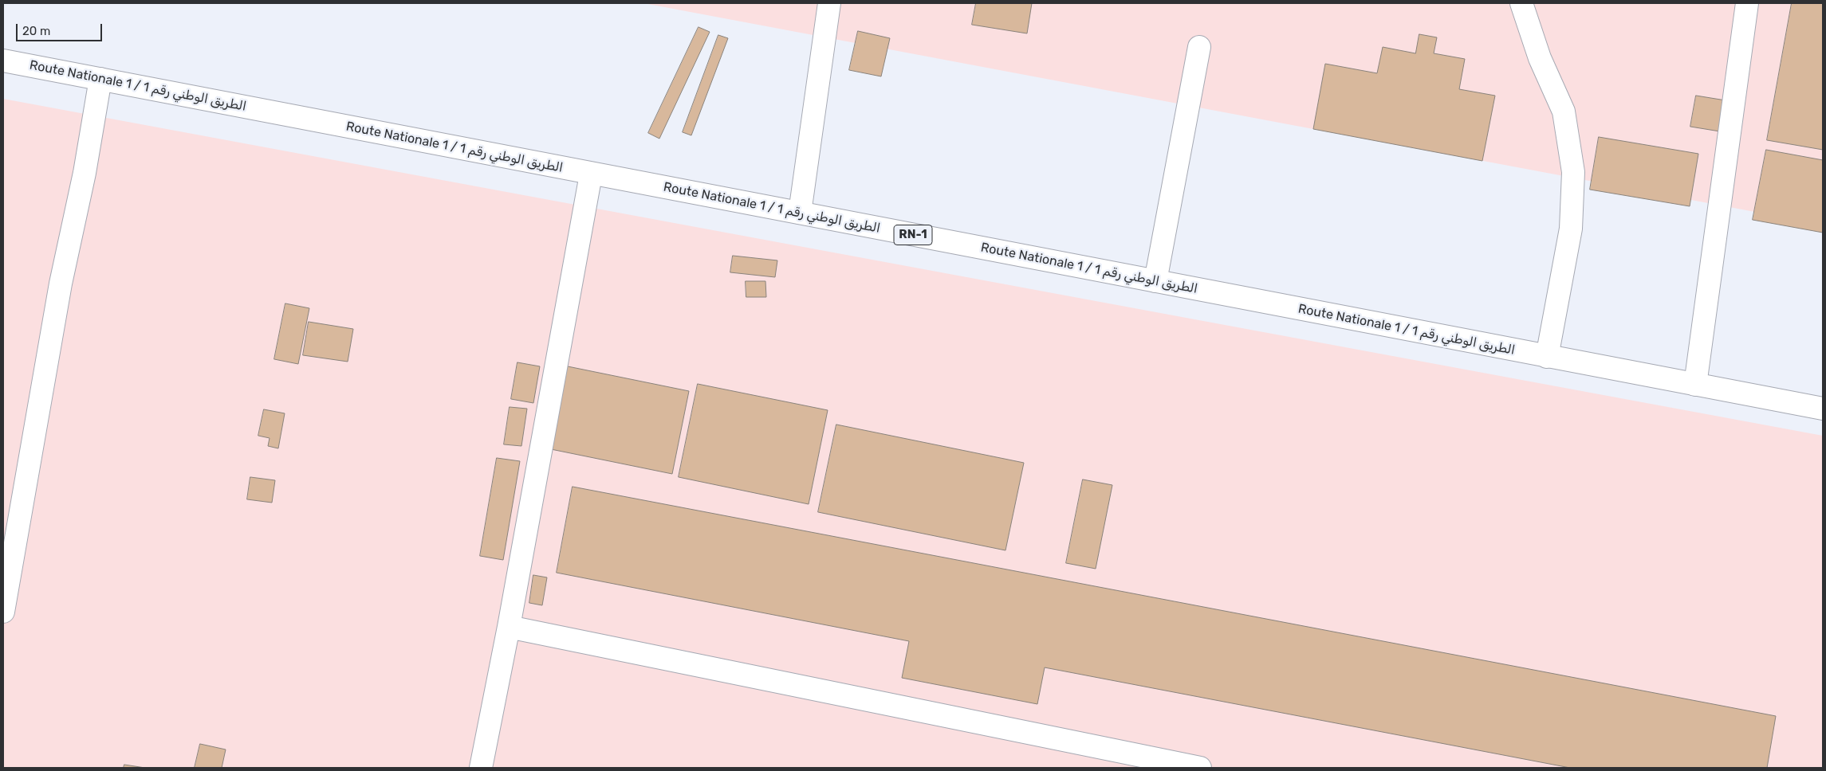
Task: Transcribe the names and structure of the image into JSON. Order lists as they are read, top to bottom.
{
  "streets": {
    "main road": ["Route Nationale 1 / الطريق الوطني رقم 1", "RN-1"]
  },
  "scale_bar": "20 m"
}
